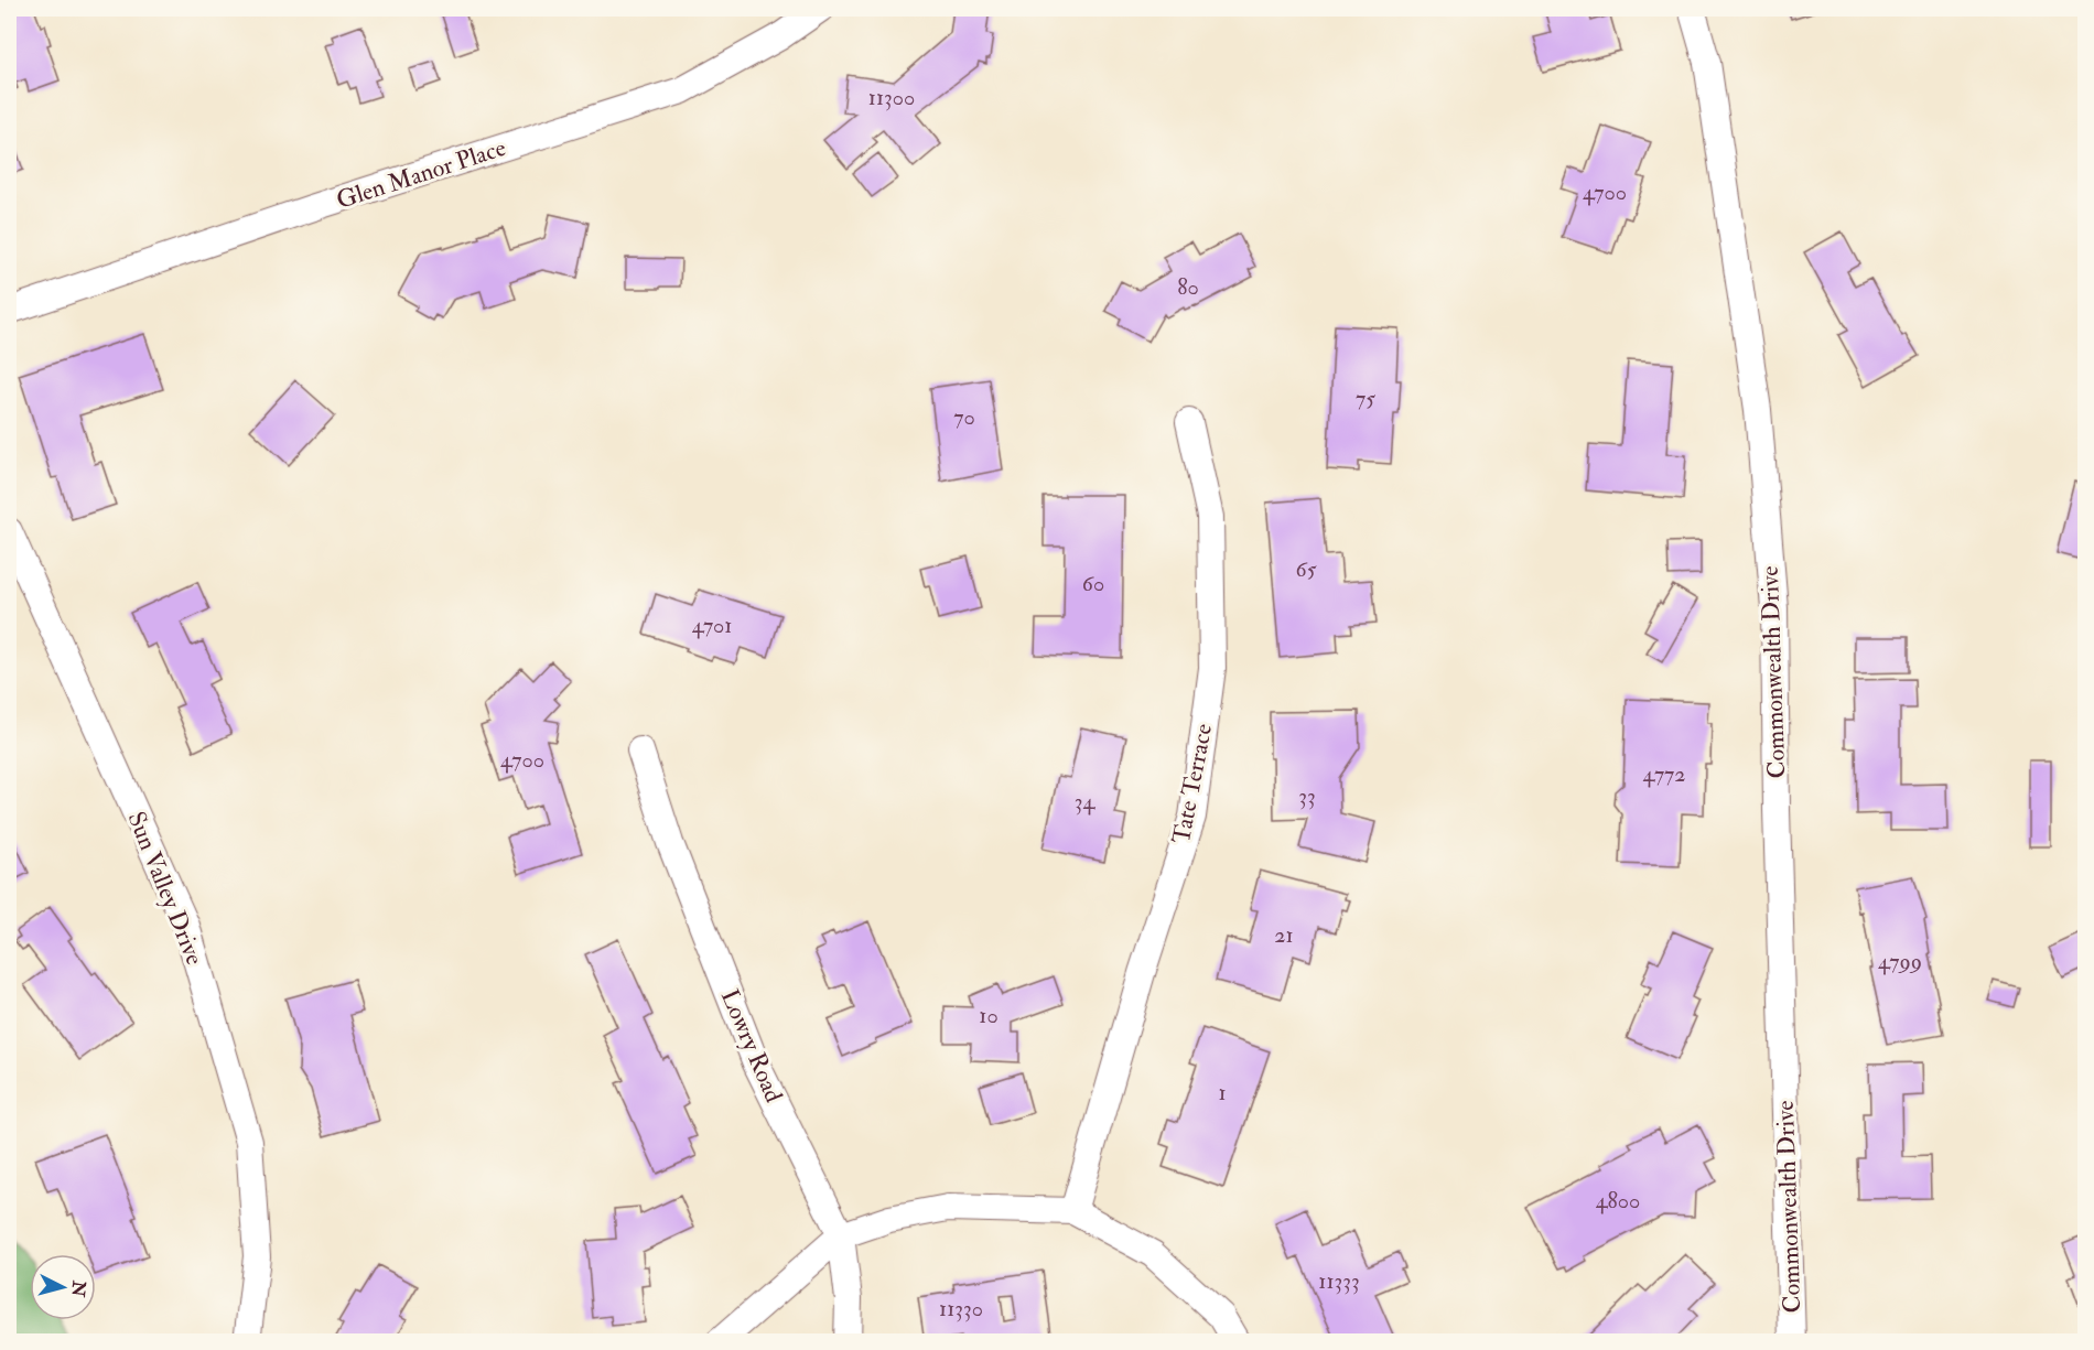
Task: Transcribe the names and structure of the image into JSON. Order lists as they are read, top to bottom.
{
  "streets": {
    "street": [
      "Glen Manor Place",
      "Commonwealth Drive",
      "Tate Terrace",
      "Sun Valley Drive",
      "Lowry Road"
    ]
  },
  "house_numbers": [
    "11300",
    "4700",
    "80",
    "75",
    "70",
    "65",
    "60",
    "4701",
    "4700",
    "4772",
    "33",
    "34",
    "21",
    "4799",
    "10",
    "1",
    "4800",
    "11333",
    "11330"
  ],
  "north": "right"
}
